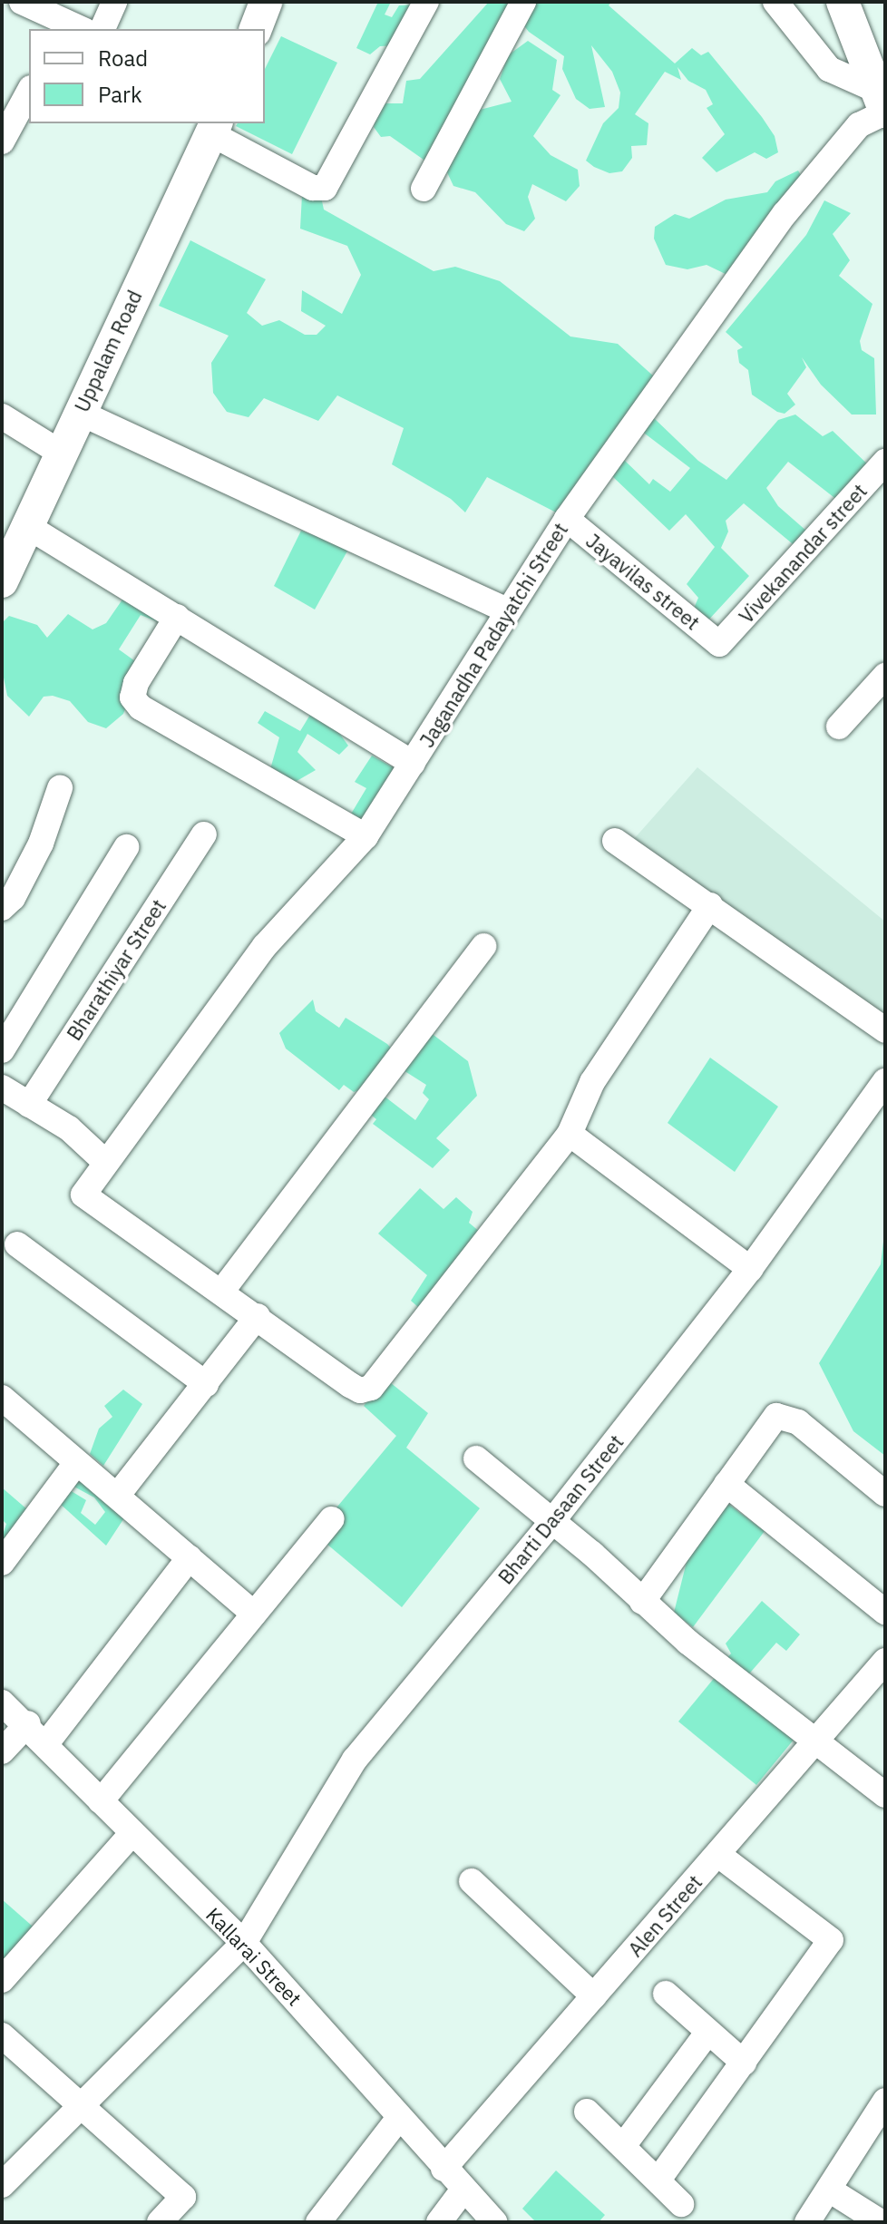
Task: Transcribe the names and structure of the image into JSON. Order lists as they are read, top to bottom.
{
  "streets": {
    "main road": ["Uppalam Road"],
    "street": [
      "Vivekanandar street",
      "Jayavilas street",
      "Jaganadha Padayatchi Street",
      "Bharathiyar Street",
      "Bharti Dasaan Street",
      "Alen Street",
      "Kallarai Street"
    ]
  },
  "crossings": [
    ["Vivekanandar street", "Jayavilas street"],
    ["Jayavilas street", "Jaganadha Padayatchi Street"],
    ["Bharti Dasaan Street", "Kallarai Street"],
    ["Alen Street", "Kallarai Street"]
  ],
  "legend": ["Road", "Park"]
}
